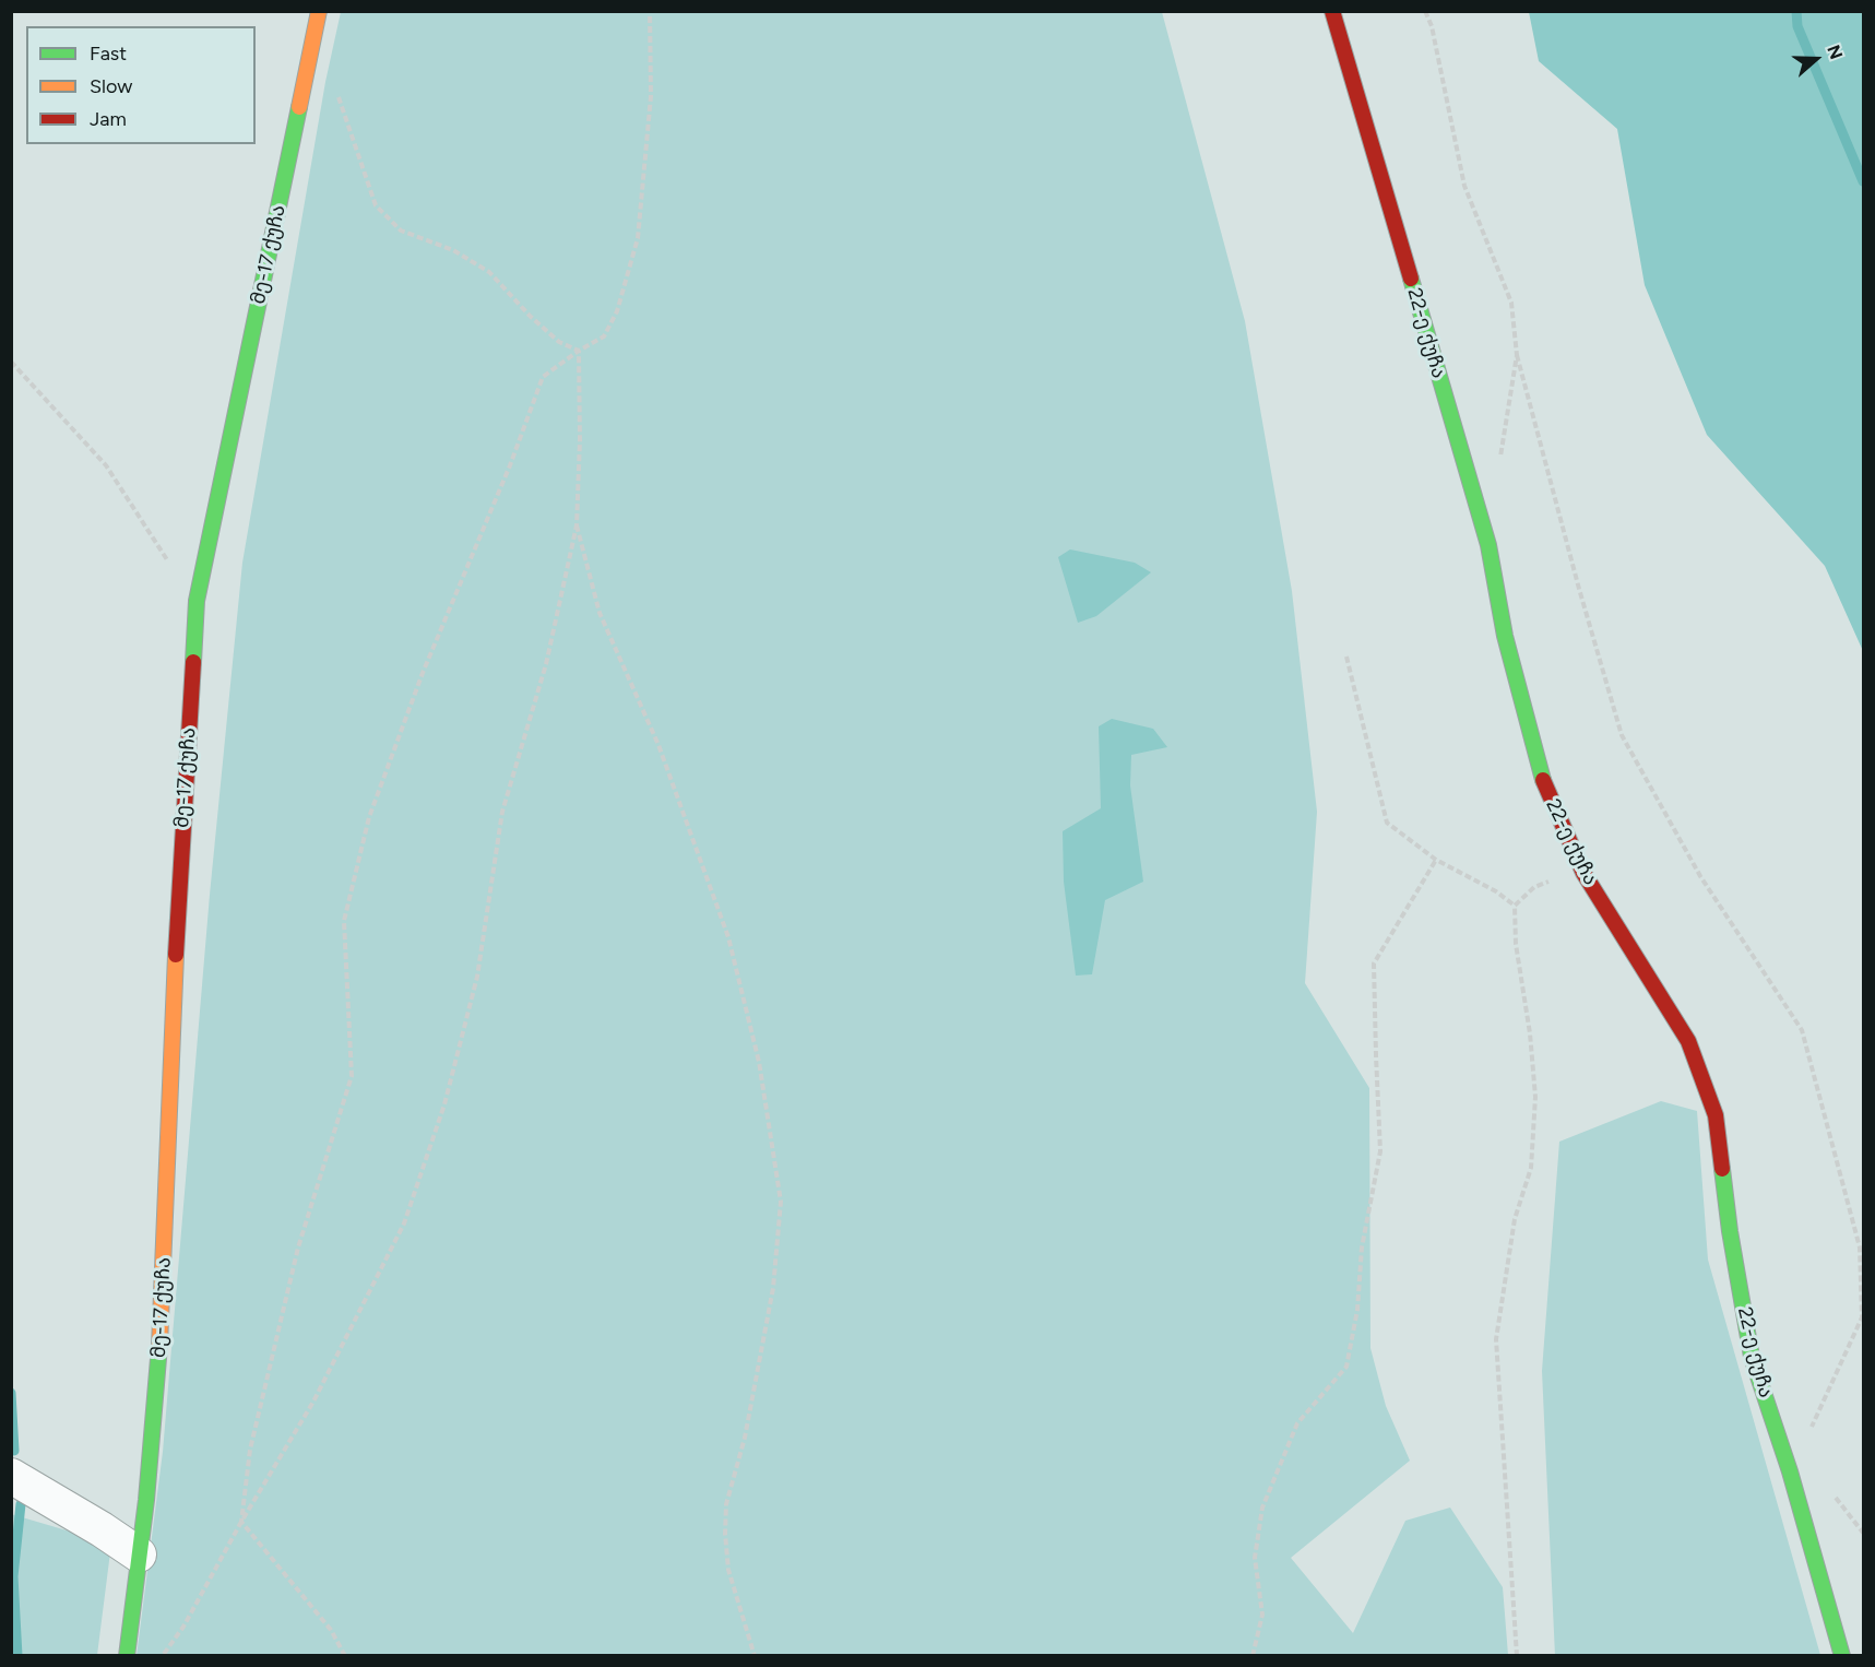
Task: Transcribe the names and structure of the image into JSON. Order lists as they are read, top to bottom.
{
  "streets": {
    "street": ["მე-17 ქუჩა", "22-ე ქუჩა"]
  },
  "legend": ["Fast", "Slow", "Jam"],
  "north": "right"
}
